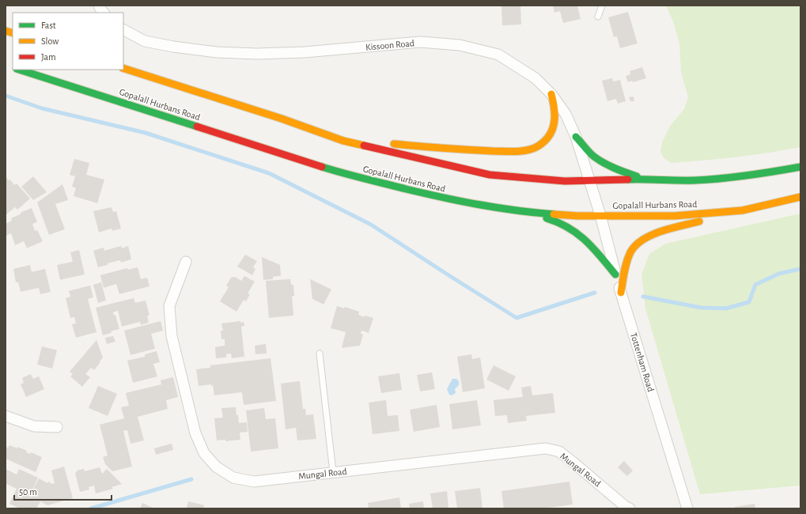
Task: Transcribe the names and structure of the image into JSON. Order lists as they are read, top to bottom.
{
  "streets": {
    "main road": ["Gopalall Hurbans Road"],
    "street": ["Kissoon Road", "Tottenham Road", "Mungal Road"]
  },
  "crossings": [
    ["Kissoon Road", "Gopalall Hurbans Road"],
    ["Kissoon Road", "Tottenham Road"],
    ["Gopalall Hurbans Road", "Tottenham Road"]
  ],
  "legend": ["Fast", "Slow", "Jam"],
  "scale_bar": "50 m"
}
